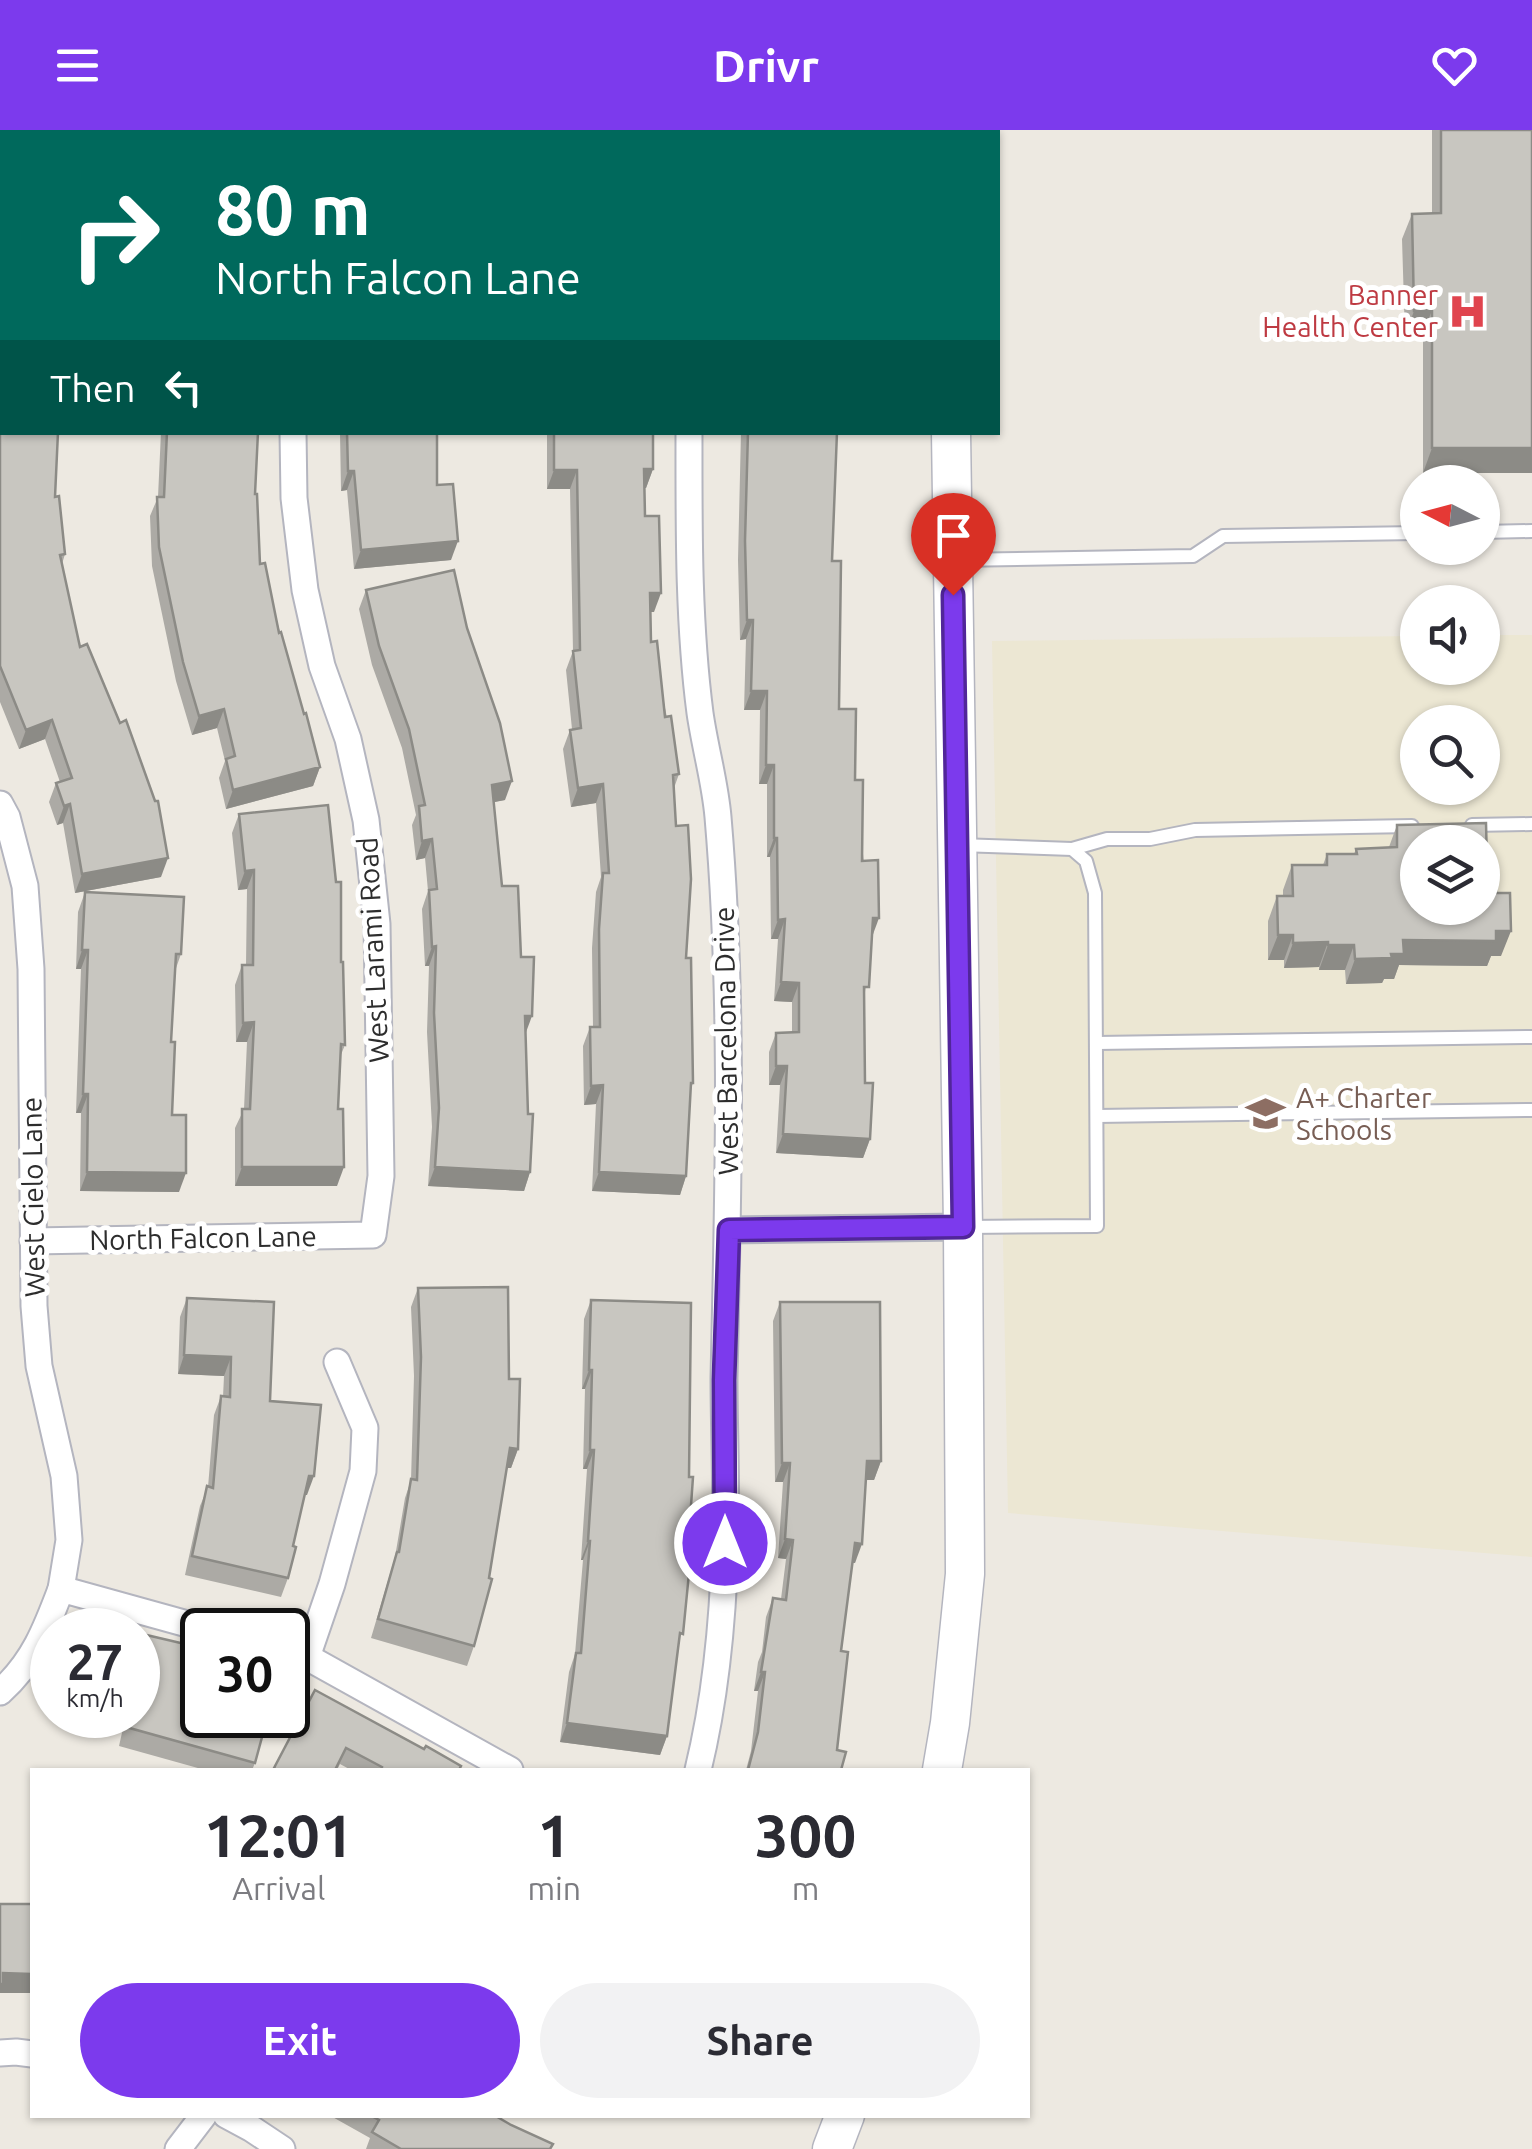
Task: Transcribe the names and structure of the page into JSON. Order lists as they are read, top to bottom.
{
  "streets": {
    "street": [
      "West Larami Road",
      "West Barcelona Drive",
      "West Cielo Lane",
      "North Falcon Lane"
    ]
  },
  "crossings": [
    ["West Larami Road", "North Falcon Lane"],
    ["West Cielo Lane", "North Falcon Lane"]
  ],
  "places": {
    "hospital": ["Banner Health Center"],
    "school or university": ["A+ Charter Schools"]
  },
  "north": "left",
  "page": {
    "header": "Drivr",
    "turn": ["80 m", "North Falcon Lane"],
    "then": "Then",
    "speed": "27 km/h",
    "limit": "30",
    "eta": [
      "12:01",
      "Arrival",
      "1",
      "min",
      "300",
      "m"
    ],
    "buttons": ["Exit", "Share"]
  }
}
